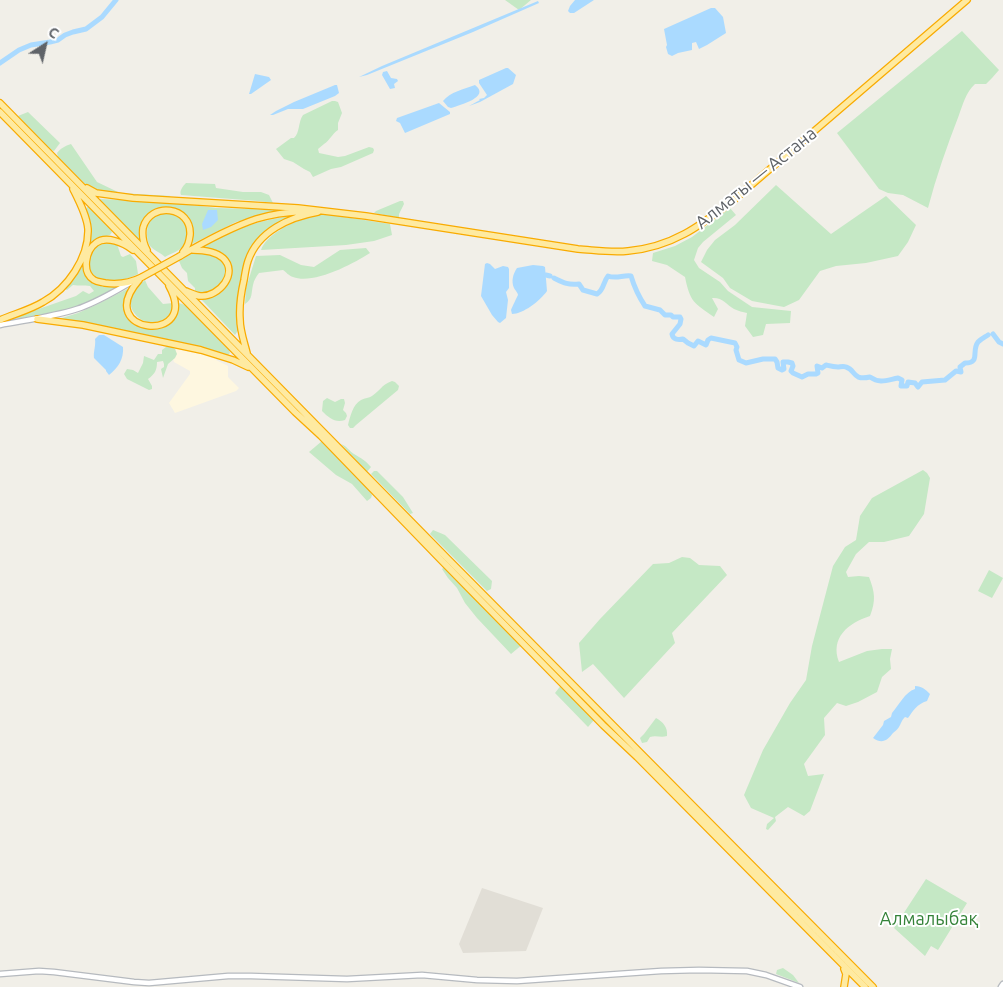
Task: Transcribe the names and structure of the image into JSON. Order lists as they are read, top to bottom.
{
  "streets": {
    "highway": ["Алматы — Астана"]
  },
  "parks": ["Алмалыбақ"],
  "north": "top right"
}
